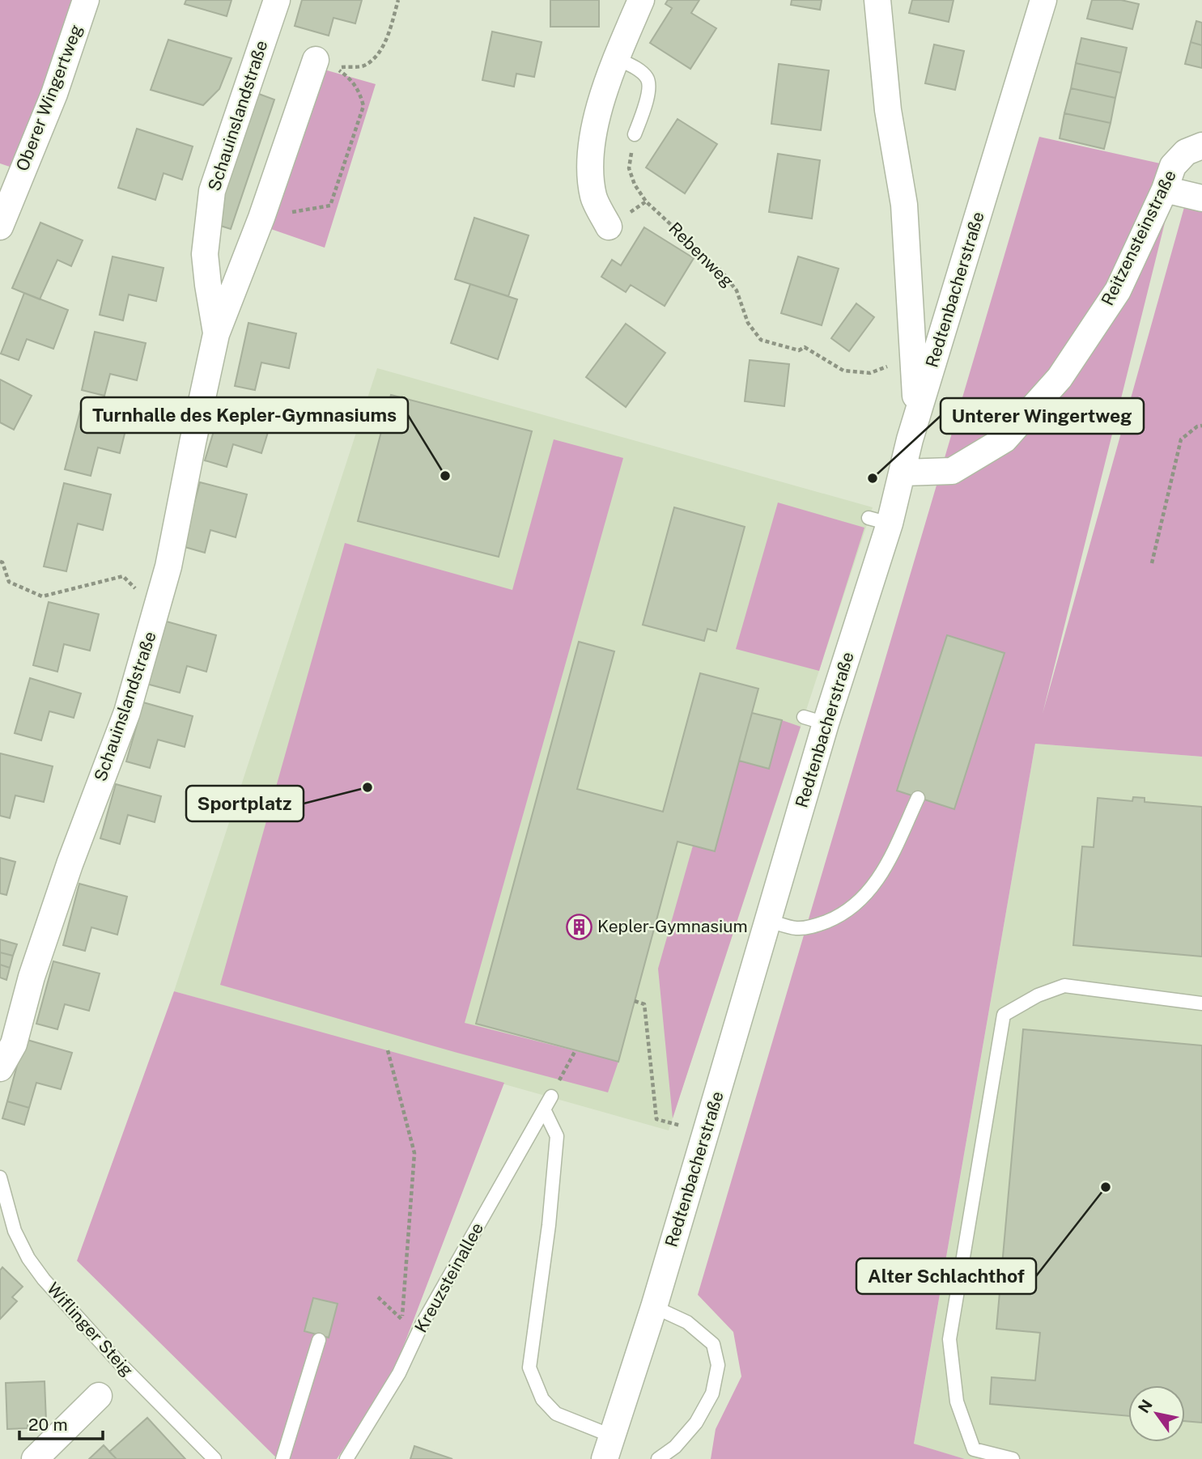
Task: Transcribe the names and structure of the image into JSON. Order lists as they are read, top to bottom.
{
  "streets": {
    "street": [
      "Oberer Wingertweg",
      "Schauinslandstraße",
      "Reitzensteinstraße",
      "Redtenbacherstraße"
    ],
    "lane": ["Kreuzsteinallee", "Wiflinger Steig"],
    "path": ["Rebenweg"]
  },
  "crossings": [
    ["Reitzensteinstraße", "Redtenbacherstraße"]
  ],
  "places": {
    "other": [
      "Turnhalle des Kepler-Gymnasiums",
      "Unterer Wingertweg",
      "Sportplatz",
      "Alter Schlachthof"
    ],
    "building": ["Kepler-Gymnasium"]
  },
  "scale_bar": "20 m",
  "north": "top left"
}
